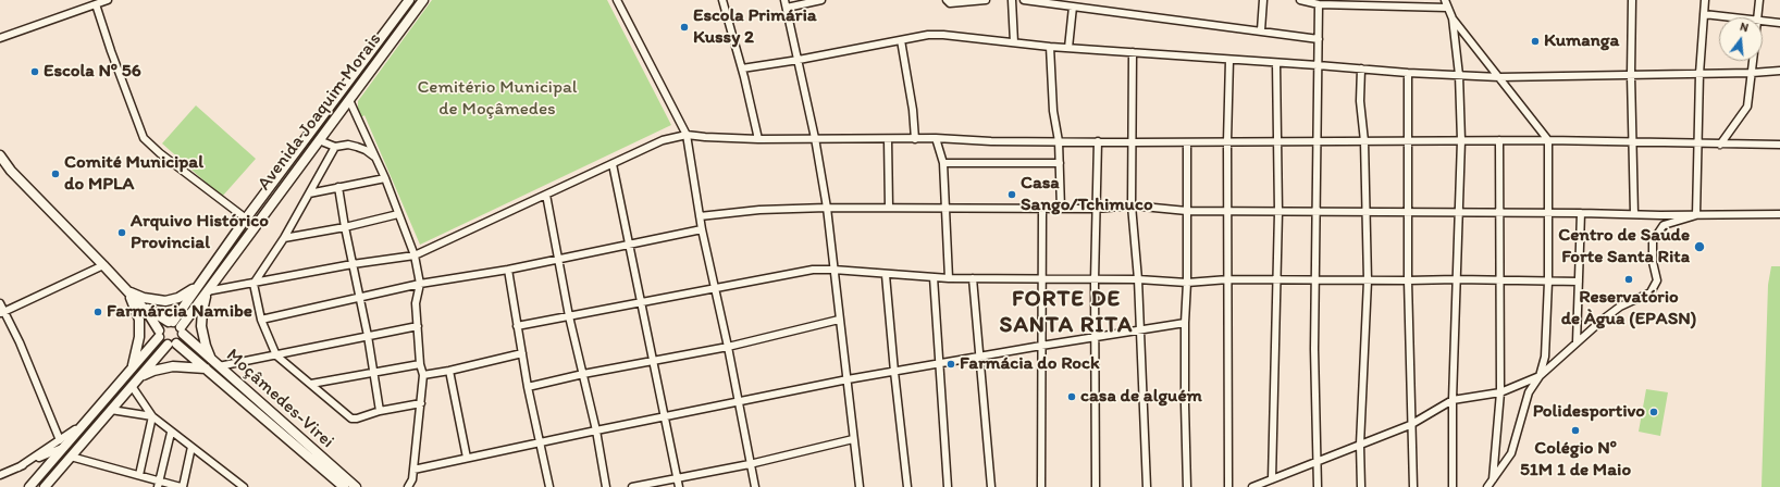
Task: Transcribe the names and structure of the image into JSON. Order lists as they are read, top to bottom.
{
  "streets": {
    "street": ["Avenida Joaquim Morais", "Moçâmedes-Virei"]
  },
  "crossings": [
    ["Avenida Joaquim Morais", "Moçâmedes-Virei"]
  ],
  "districts": ["FORTE DE SANTA RITA"],
  "parks": ["Cemitério Municipal de Moçâmedes"],
  "places": [
    "Escola Primária Kussy 2",
    "Kumanga",
    "Escola Nº 56",
    "Comité Municipal do MPLA",
    "Casa Sango/Tchimuco",
    "Arquivo Histórico Provincial",
    "Centro de Saúde Forte Santa Rita",
    "Reservatório de Àgua (EPASN)",
    "Farmárcia Namibe",
    "Farmácia do Rock",
    "casa de alguém",
    "Polidesportivo",
    "Colégio Nº 51M 1 de Maio"
  ],
  "north": "top"
}
